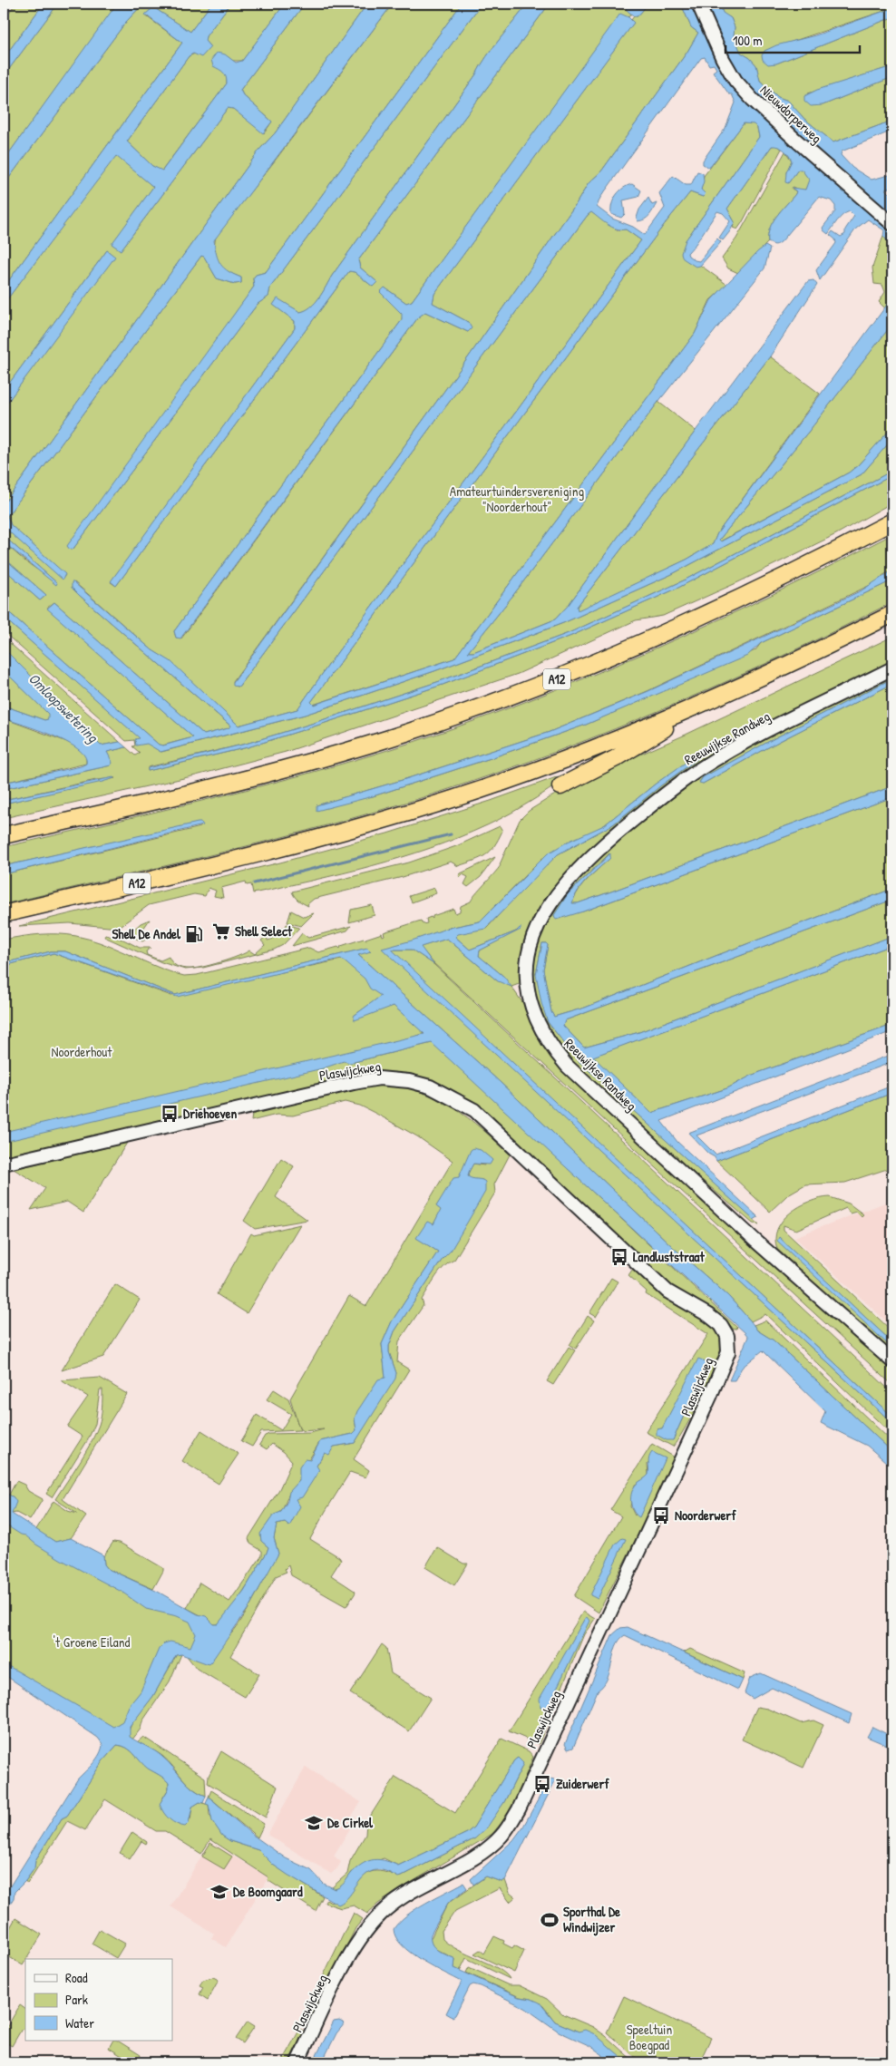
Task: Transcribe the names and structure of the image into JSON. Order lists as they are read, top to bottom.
{
  "streets": {
    "highway": ["A12"],
    "street": ["Nieuwdorperweg", "Reeuwijkse Randweg", "Plaswijckweg"]
  },
  "water": ["Omloopswetering"],
  "parks": [
    "Amateurtuindersvereniging \"Noorderhout\"",
    "Noorderhout",
    "'t Groene Eiland",
    "Speeltuin Boegpad"
  ],
  "places": {
    "supermarket": ["Shell Select"],
    "fuel station": ["Shell De Andel"],
    "bus stop": [
      "Driehoeven",
      "Landluststraat",
      "Noorderwerf",
      "Zuiderwerf"
    ],
    "school or university": ["De Cirkel", "De Boomgaard"],
    "sports": ["Sporthal De Windwijzer"]
  },
  "legend": ["Road", "Park", "Water"],
  "scale_bar": "100 m"
}
